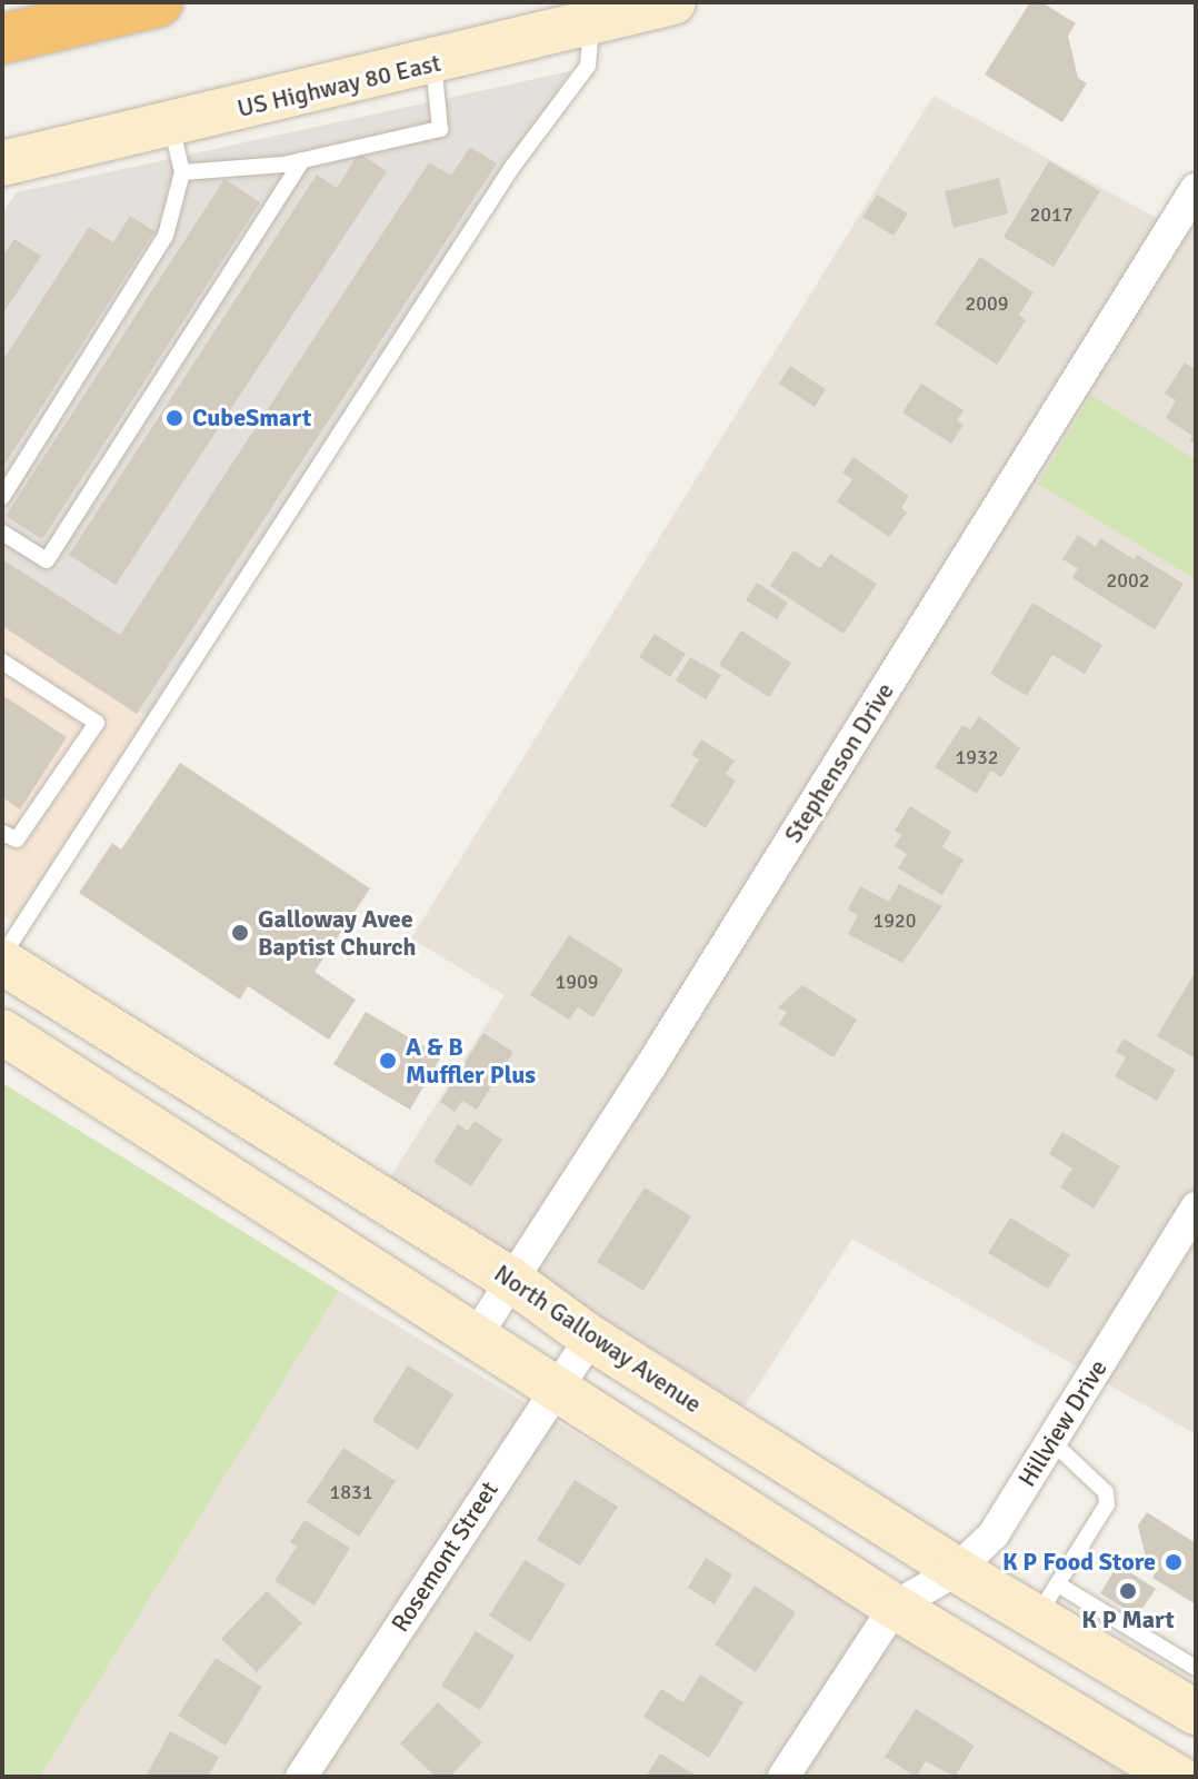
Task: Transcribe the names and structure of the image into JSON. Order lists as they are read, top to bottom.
{
  "streets": {
    "main road": ["US Highway 80 East", "North Galloway Avenue"],
    "street": ["Stephenson Drive", "Hillview Drive", "Rosemont Street"]
  },
  "crossings": [
    ["Stephenson Drive", "North Galloway Avenue"],
    ["North Galloway Avenue", "Hillview Drive"],
    ["North Galloway Avenue", "Rosemont Street"]
  ],
  "places": [
    "CubeSmart",
    "Galloway Avee Baptist Church",
    "A & B Muffler Plus",
    "K P Food Store",
    "K P Mart"
  ],
  "house_numbers": [
    "2017",
    "2009",
    "2002",
    "1932",
    "1920",
    "1909",
    "1831"
  ]
}
